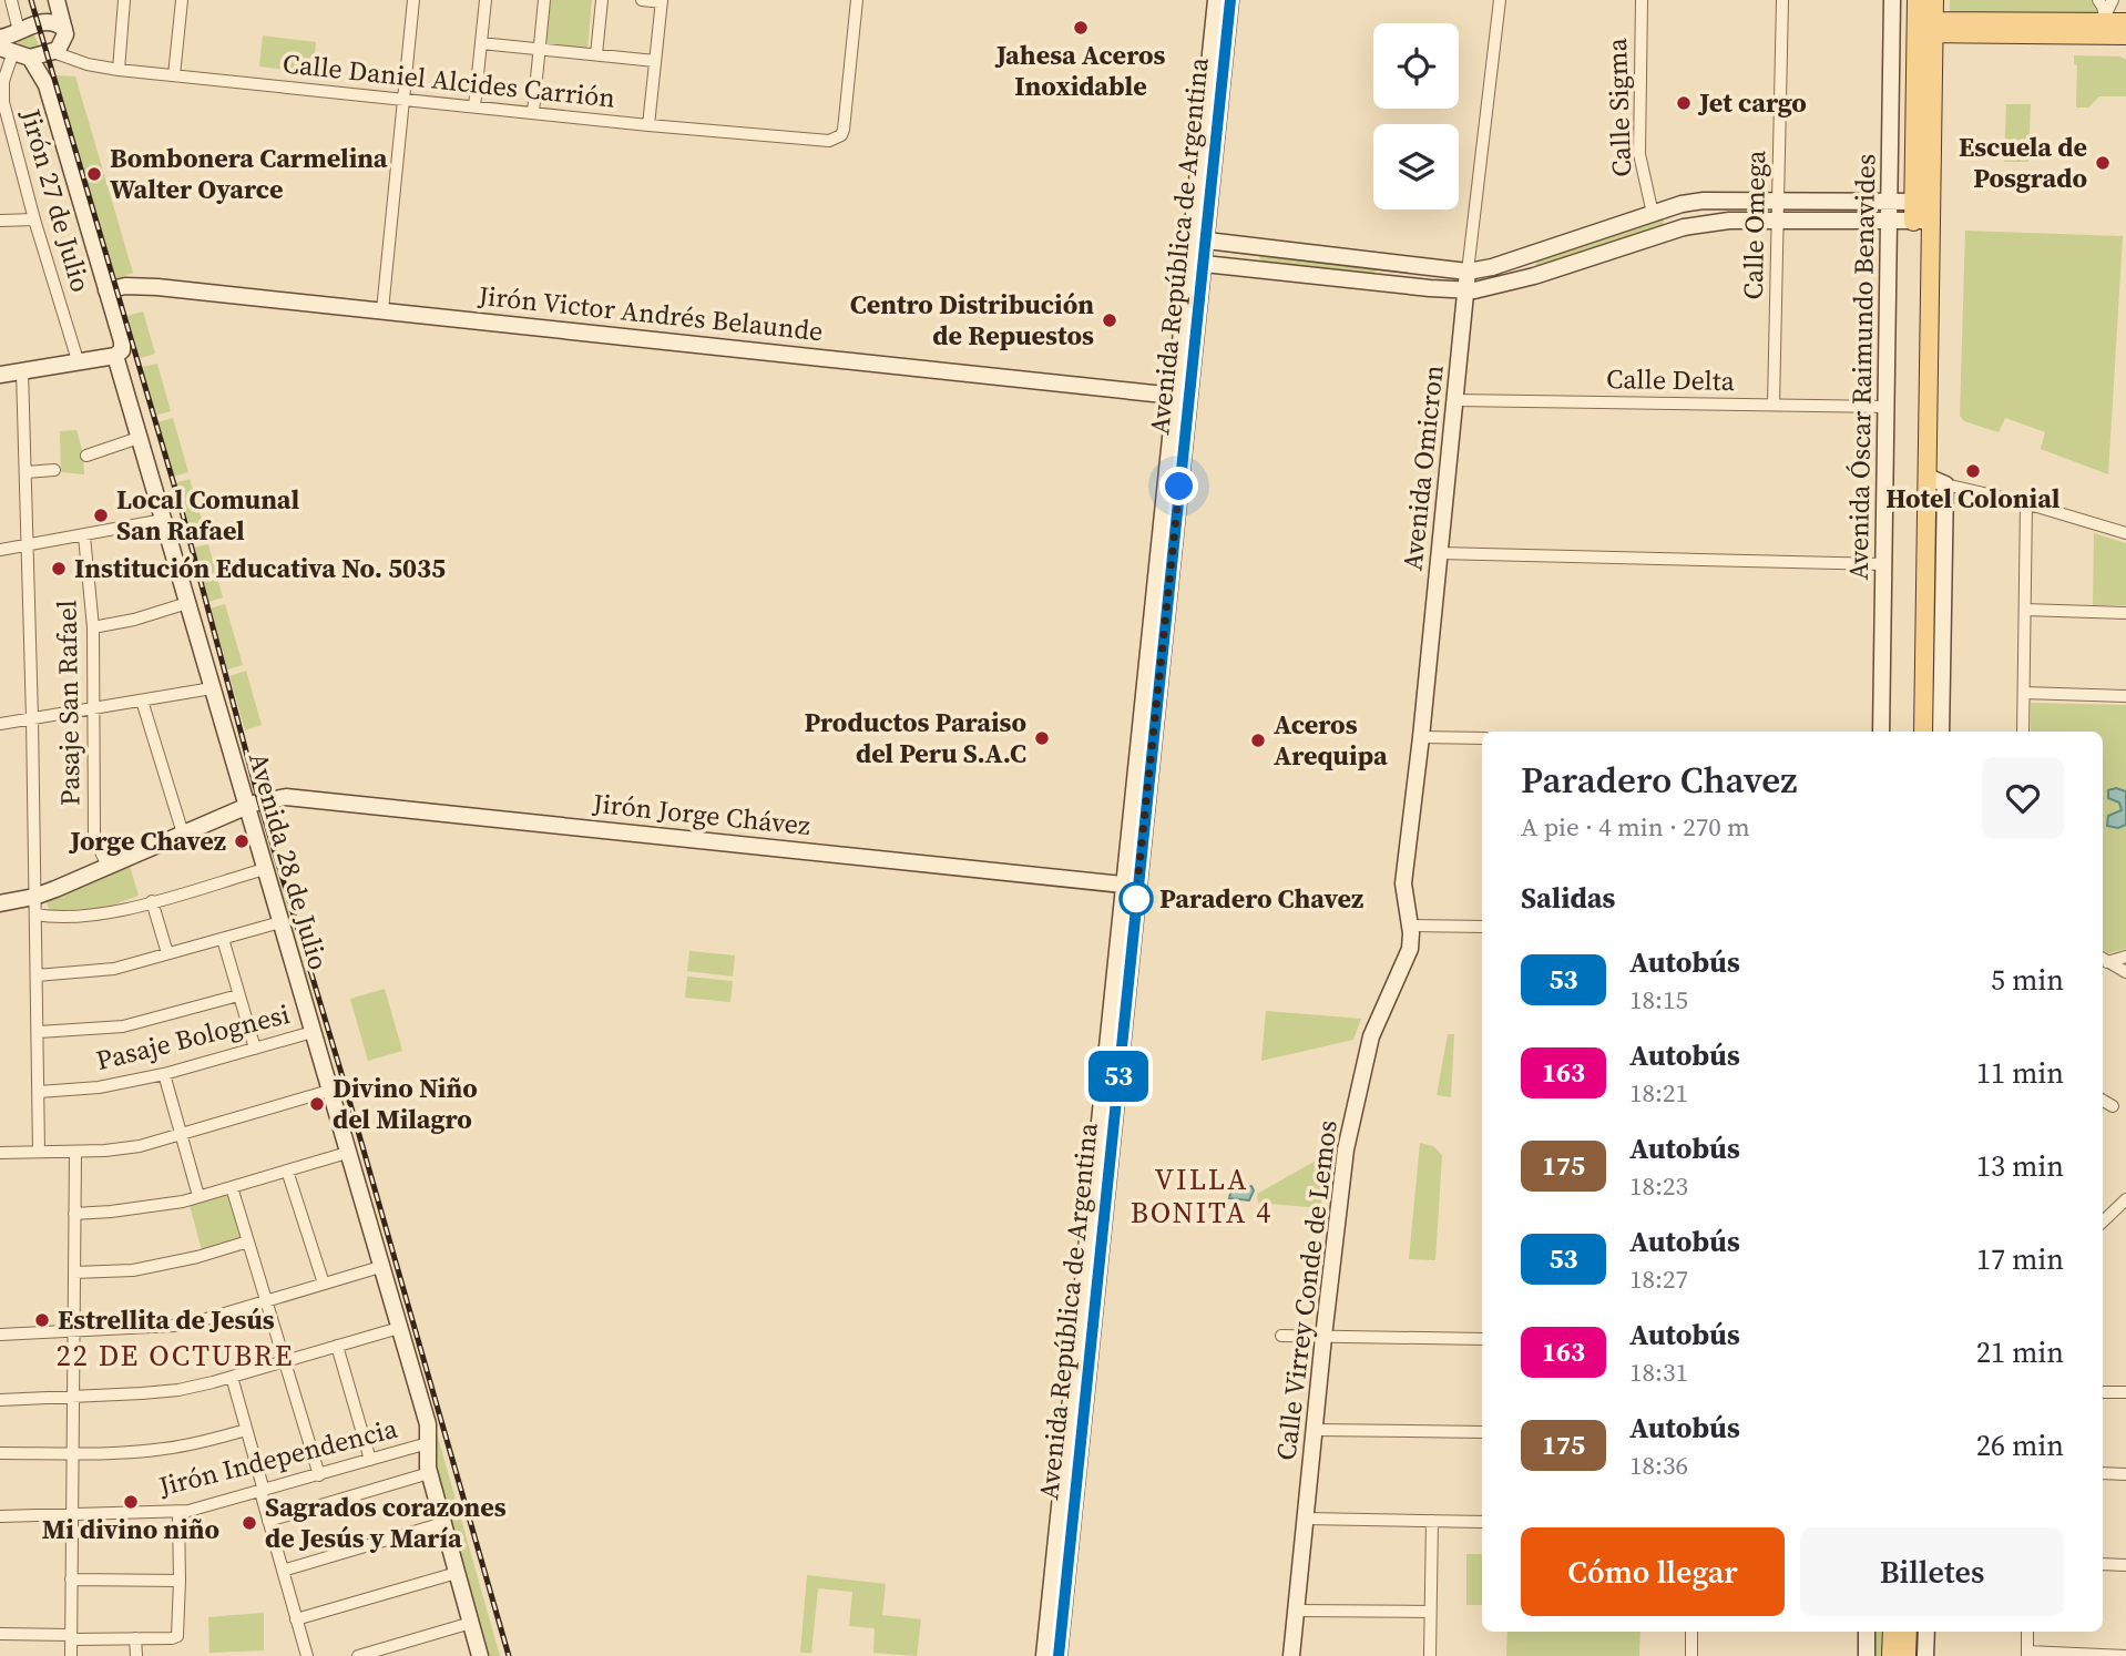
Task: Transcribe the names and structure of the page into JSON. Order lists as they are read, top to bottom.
{
  "streets": {
    "main road": ["Avenida Óscar Raimundo Benavides"],
    "street": [
      "Calle Daniel Alcides Carrión",
      "Calle Sigma",
      "Jirón 27 de Julio",
      "Calle Omega",
      "Avenida República de Argentina",
      "Jirón Victor Andrés Belaunde",
      "Calle Delta",
      "Avenida Omicron",
      "Pasaje San Rafael",
      "Jirón Jorge Chávez",
      "Avenida 28 de Julio",
      "Pasaje Bolognesi",
      "Calle Virrey Conde de Lemos",
      "Jirón Independencia"
    ]
  },
  "crossings": [
    ["Calle Daniel Alcides Carrión", "Avenida 28 de Julio"],
    ["Calle Omega", "Calle Delta"],
    ["Avenida República de Argentina", "Jirón Victor Andrés Belaunde"],
    ["Avenida República de Argentina", "Jirón Jorge Chávez"],
    ["Jirón Victor Andrés Belaunde", "Avenida 28 de Julio"],
    ["Avenida Óscar Raimundo Benavides", "Calle Delta"],
    ["Calle Delta", "Avenida Omicron"],
    ["Avenida Omicron", "Calle Virrey Conde de Lemos"],
    ["Pasaje San Rafael", "Jirón Jorge Chávez"],
    ["Jirón Jorge Chávez", "Avenida 28 de Julio"],
    ["Avenida 28 de Julio", "Pasaje Bolognesi"],
    ["Avenida 28 de Julio", "Jirón Independencia"]
  ],
  "districts": ["VILLA BONITA 4", "22 DE OCTUBRE"],
  "places": [
    "Jahesa Aceros Inoxidable",
    "Jet cargo",
    "Escuela de Posgrado",
    "Bombonera Carmelina Walter Oyarce",
    "Centro Distribución de Repuestos",
    "Hotel Colonial",
    "Local Comunal San Rafael",
    "Institución Educativa No. 5035",
    "Productos Paraiso del Peru S.A.C",
    "Aceros Arequipa",
    "Jorge Chavez",
    "Paradero Chavez",
    "Divino Niño del Milagro",
    "Estrellita de Jesús",
    "Mi divino niño",
    "Sagrados corazones de Jesús y María"
  ],
  "lines": ["bus line 53"],
  "page": {
    "on_map": "53",
    "heading": [
      ["Paradero Chavez", "A pie · 4 min · 270 m"],
      "Salidas"
    ],
    "list": [
      {
        "mark": "53",
        "name": "Autobús",
        "note": "18:15",
        "value": "5 min"
      },
      {
        "mark": "163",
        "name": "Autobús",
        "note": "18:21",
        "value": "11 min"
      },
      {
        "mark": "175",
        "name": "Autobús",
        "note": "18:23",
        "value": "13 min"
      },
      {
        "mark": "53",
        "name": "Autobús",
        "note": "18:27",
        "value": "17 min"
      },
      {
        "mark": "163",
        "name": "Autobús",
        "note": "18:31",
        "value": "21 min"
      },
      {
        "mark": "175",
        "name": "Autobús",
        "note": "18:36",
        "value": "26 min"
      }
    ],
    "buttons": ["Cómo llegar", "Billetes"]
  }
}
